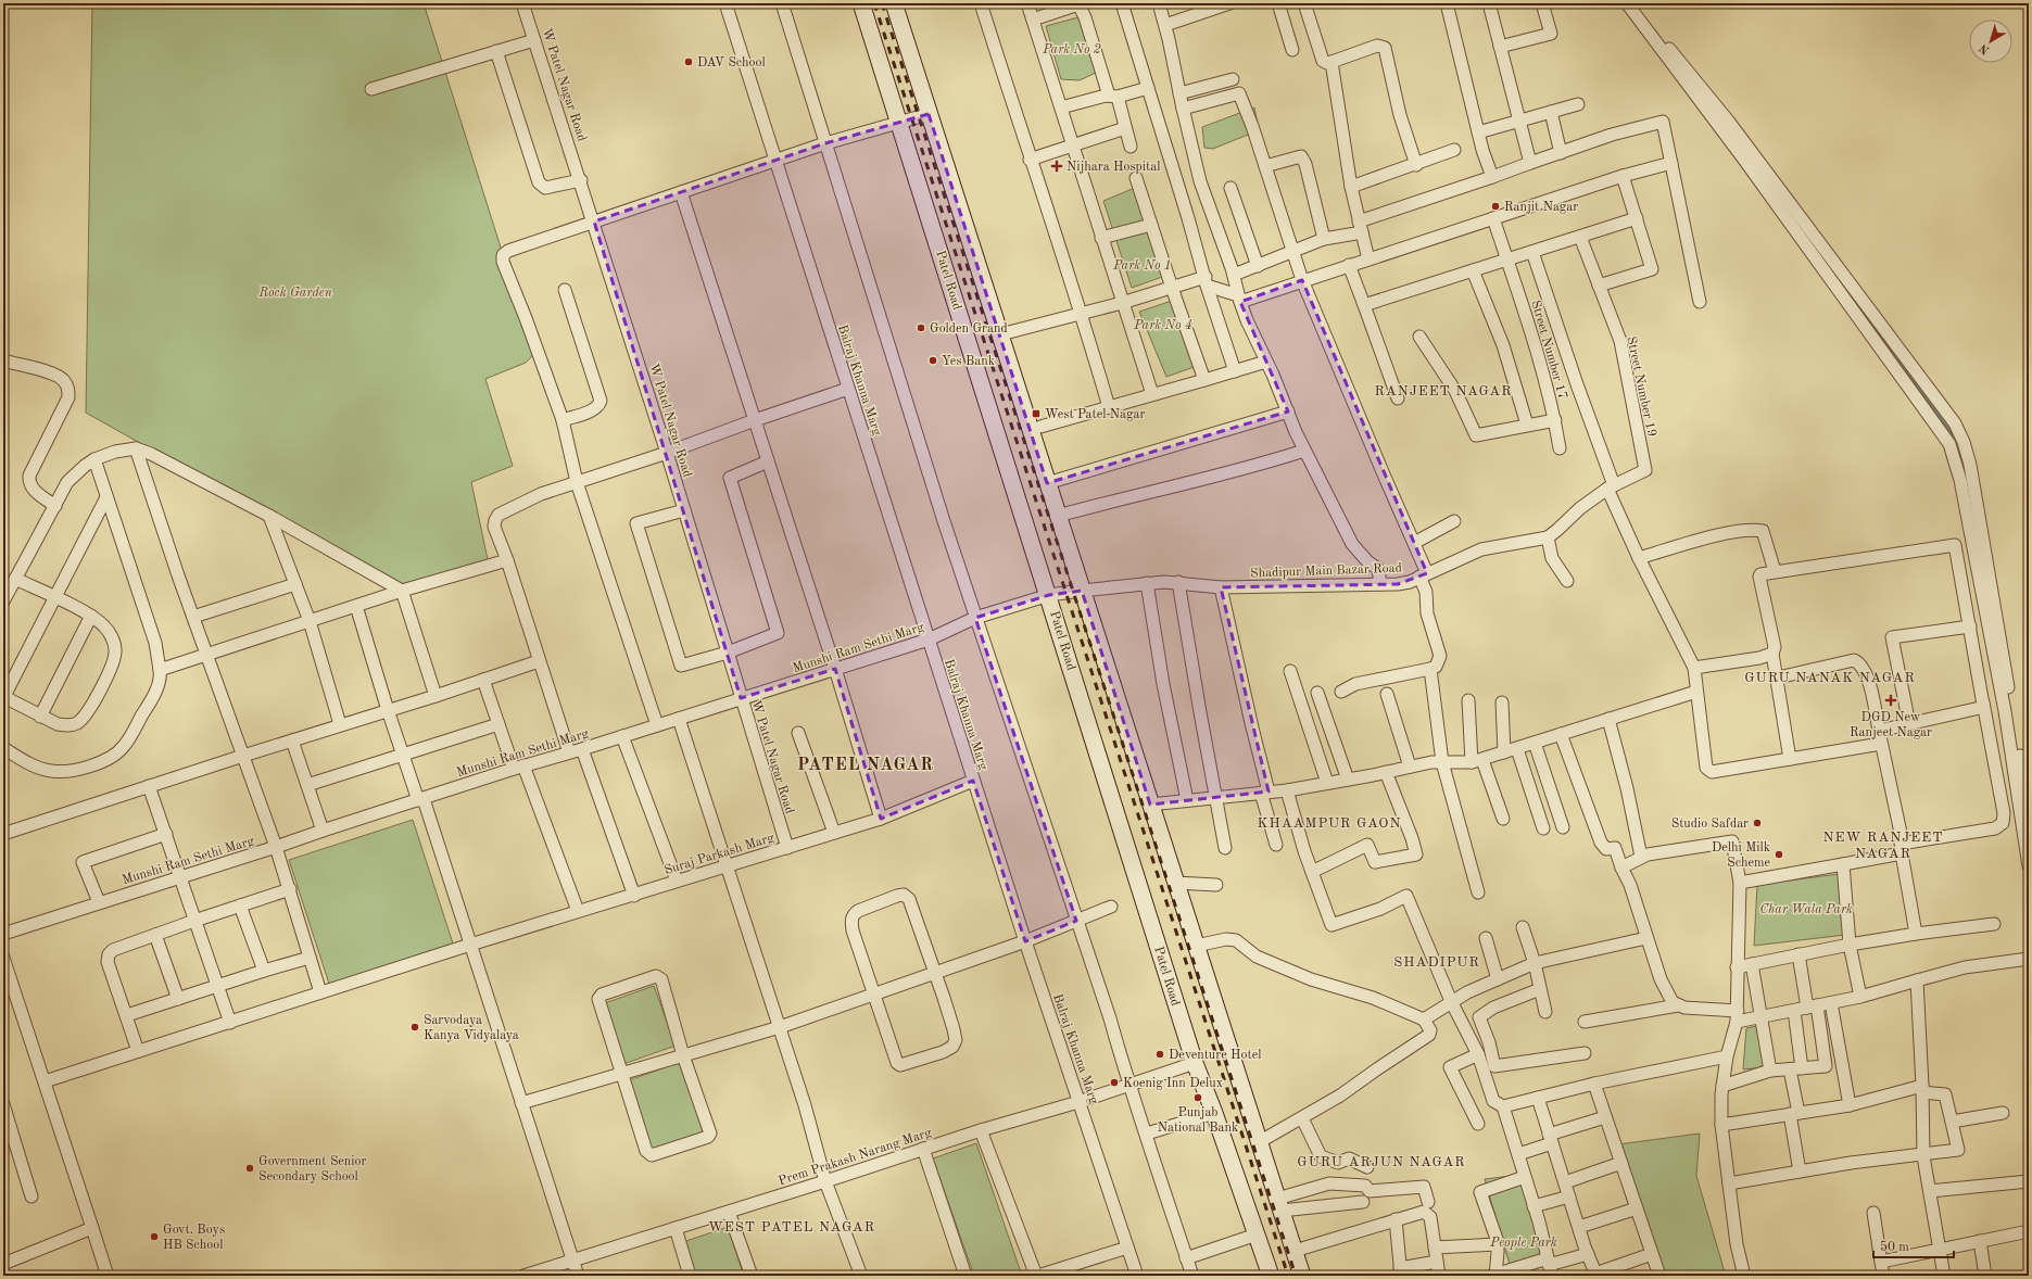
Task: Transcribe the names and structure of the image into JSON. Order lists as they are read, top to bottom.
{
  "streets": {
    "main road": ["Patel Road"],
    "street": [
      "W Patel Nagar Road",
      "Street Number 17",
      "Balraj Khanna Marg",
      "Street Number 19",
      "Shadipur Main Bazar Road",
      "Munshi Ram Sethi Marg",
      "Suraj Parkash Marg",
      "Prem Prakash Narang Marg"
    ]
  },
  "crossings": [
    ["W Patel Nagar Road", "Munshi Ram Sethi Marg"],
    ["W Patel Nagar Road", "Suraj Parkash Marg"],
    ["Patel Road", "Shadipur Main Bazar Road"],
    ["Patel Road", "Munshi Ram Sethi Marg"],
    ["Patel Road", "Prem Prakash Narang Marg"],
    ["Balraj Khanna Marg", "Munshi Ram Sethi Marg"],
    ["Balraj Khanna Marg", "Suraj Parkash Marg"],
    ["Balraj Khanna Marg", "Prem Prakash Narang Marg"],
    ["Street Number 19", "Shadipur Main Bazar Road"],
    ["Shadipur Main Bazar Road", "Munshi Ram Sethi Marg"]
  ],
  "districts": [
    "RANJEET NAGAR",
    "GURU NANAK NAGAR",
    "PATEL NAGAR",
    "KHAAMPUR GAON",
    "NEW RANJEET NAGAR",
    "SHADIPUR",
    "GURU ARJUN NAGAR",
    "WEST PATEL NAGAR"
  ],
  "parks": [
    "Park No 2",
    "Park No 1",
    "Rock Garden",
    "Park No 4",
    "Char Wala Park",
    "People Park"
  ],
  "places": {
    "other": [
      "DAV School",
      "Ranjit Nagar",
      "Golden Grand",
      "Yes Bank",
      "Studio Safdar",
      "Delhi Milk Scheme",
      "Sarvodaya Kanya Vidyalaya",
      "Deventure Hotel",
      "Koenig Inn Delux",
      "Punjab National Bank",
      "Government Senior Secondary School",
      "Govt. Boys HB School"
    ],
    "health": ["Nijhara Hospital", "DGD New Ranjeet Nagar"],
    "transit": ["West Patel Nagar"]
  },
  "scale_bar": "50 m",
  "north": "bottom left"
}
